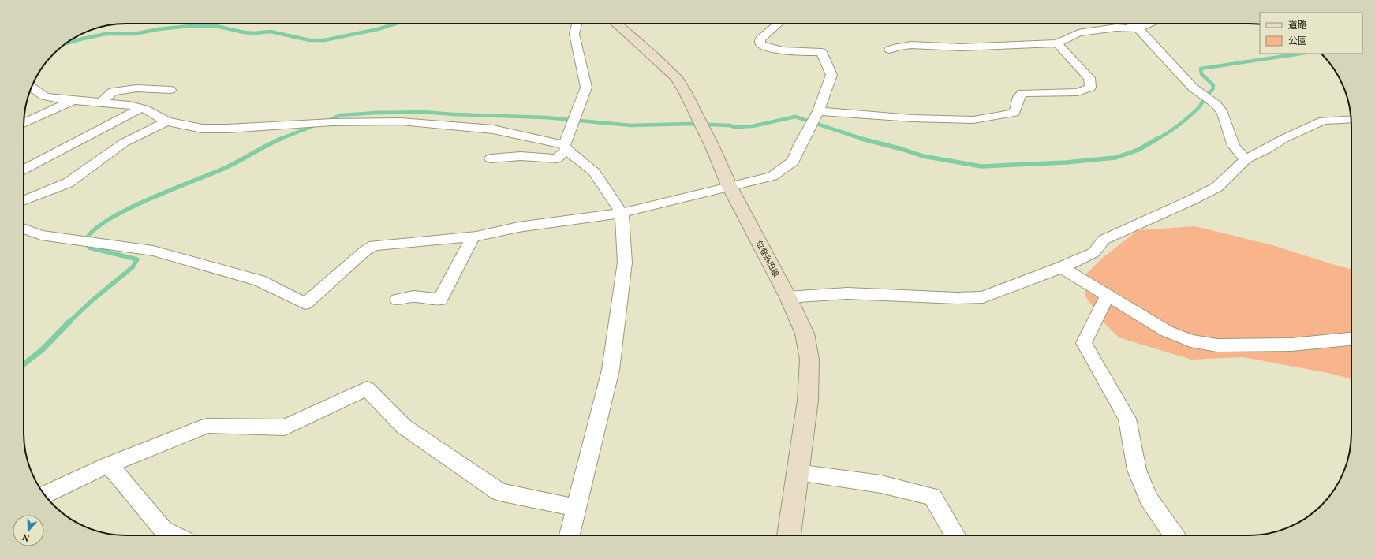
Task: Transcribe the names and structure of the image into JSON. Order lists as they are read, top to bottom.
{
  "streets": {
    "main road": ["位登糸田線"]
  },
  "legend": ["道路", "公園"],
  "north": "bottom"
}
